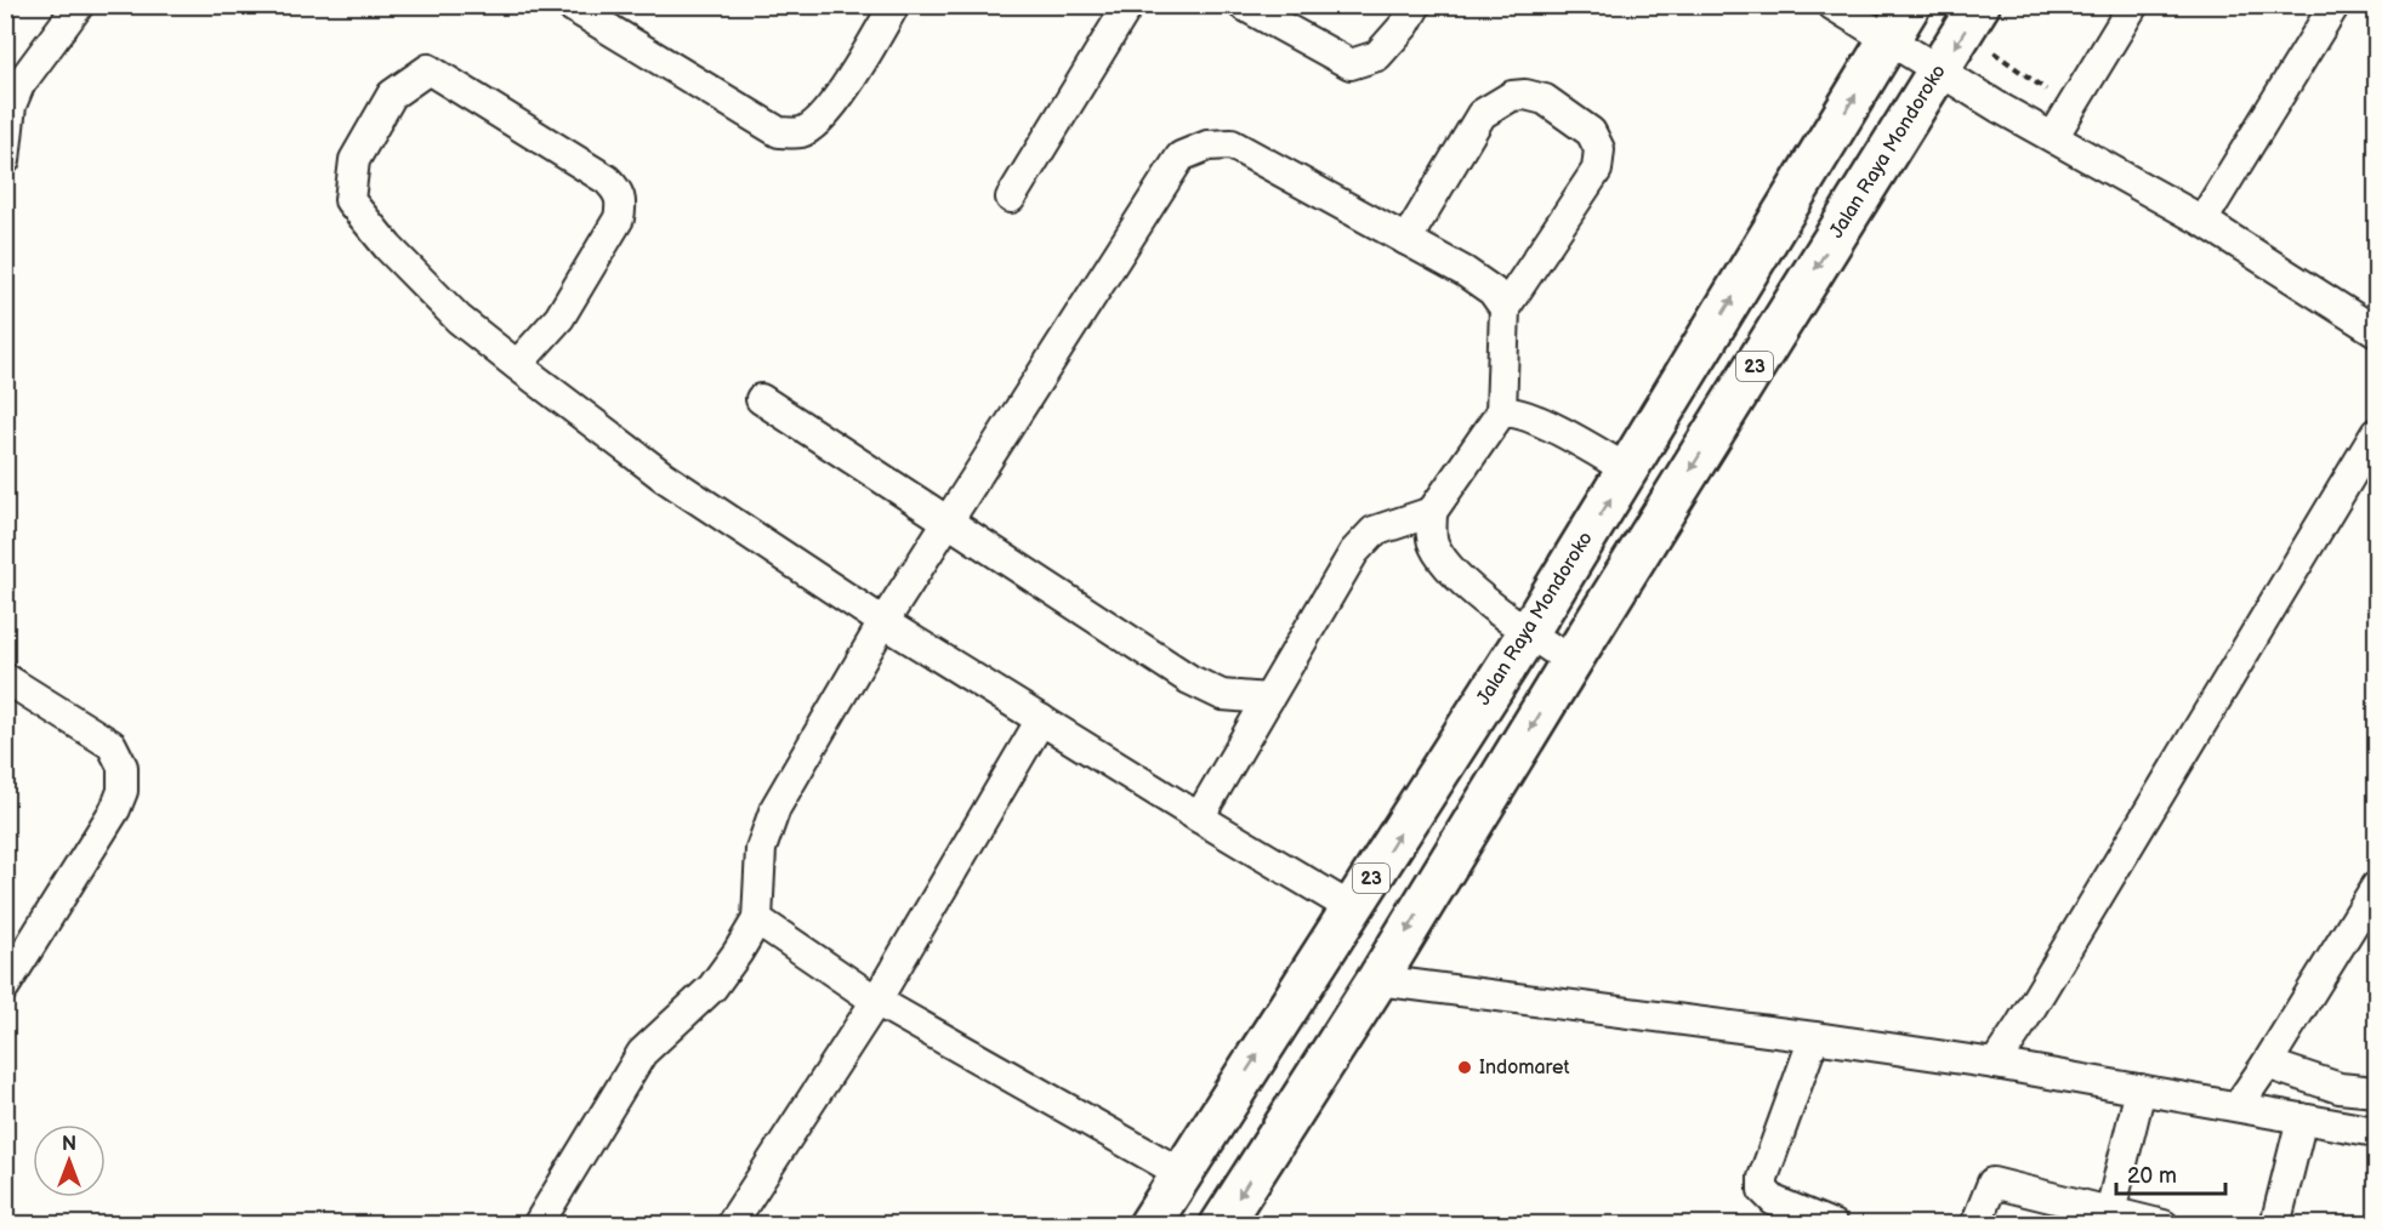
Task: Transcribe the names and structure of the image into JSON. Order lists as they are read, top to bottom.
{
  "streets": {
    "highway": ["Jalan Raya Mondoroko", "23"]
  },
  "places": ["Indomaret"],
  "scale_bar": "20 m",
  "north": "top"
}
